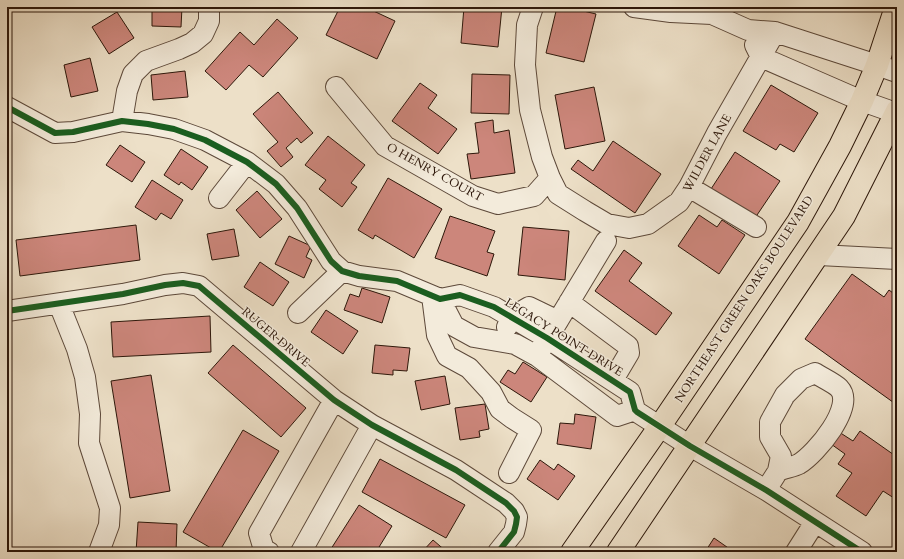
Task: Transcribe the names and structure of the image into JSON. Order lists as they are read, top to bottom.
{
  "streets": {
    "main road": ["NORTHEAST GREEN OAKS BOULEVARD"],
    "street": [
      "WILDER LANE",
      "O HENRY COURT",
      "RUGER DRIVE",
      "LEGACY POINT DRIVE"
    ]
  },
  "crossings": [
    ["WILDER LANE", "O HENRY COURT"]
  ]
}
